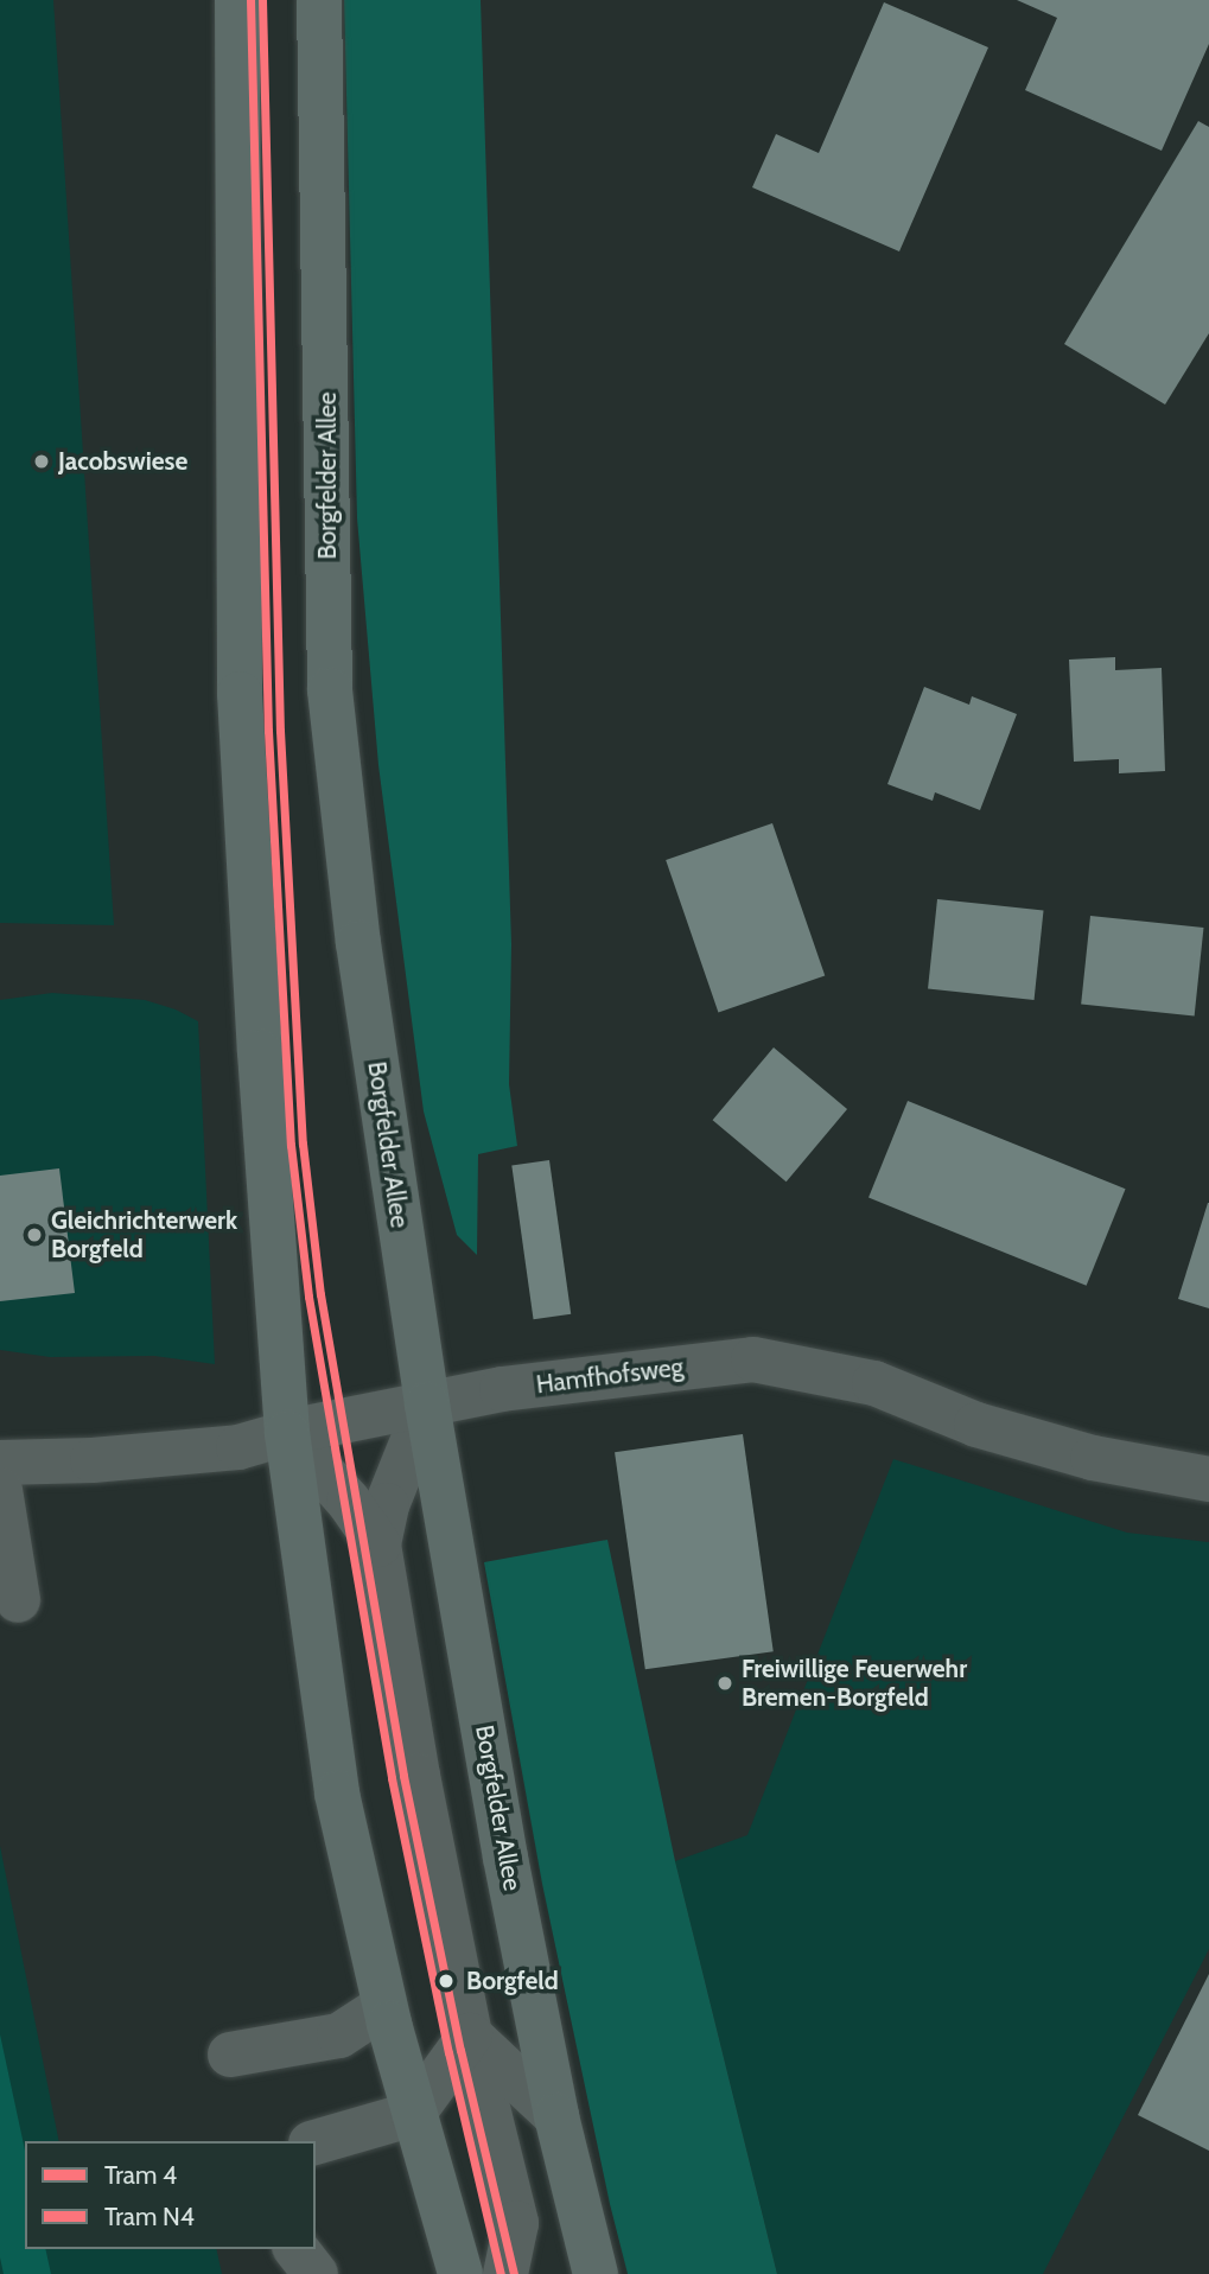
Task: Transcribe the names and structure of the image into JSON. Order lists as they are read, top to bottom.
{
  "streets": {
    "main road": ["Borgfelder Allee"],
    "street": ["Hamfhofsweg"]
  },
  "crossings": [
    ["Borgfelder Allee", "Hamfhofsweg"]
  ],
  "places": [
    "Jacobswiese",
    "Gleichrichterwerk Borgfeld",
    "Freiwillige Feuerwehr Bremen-Borgfeld",
    "Borgfeld"
  ],
  "lines": ["tram line 4", "tram line N4"],
  "legend": ["Tram 4", "Tram N4"]
}
